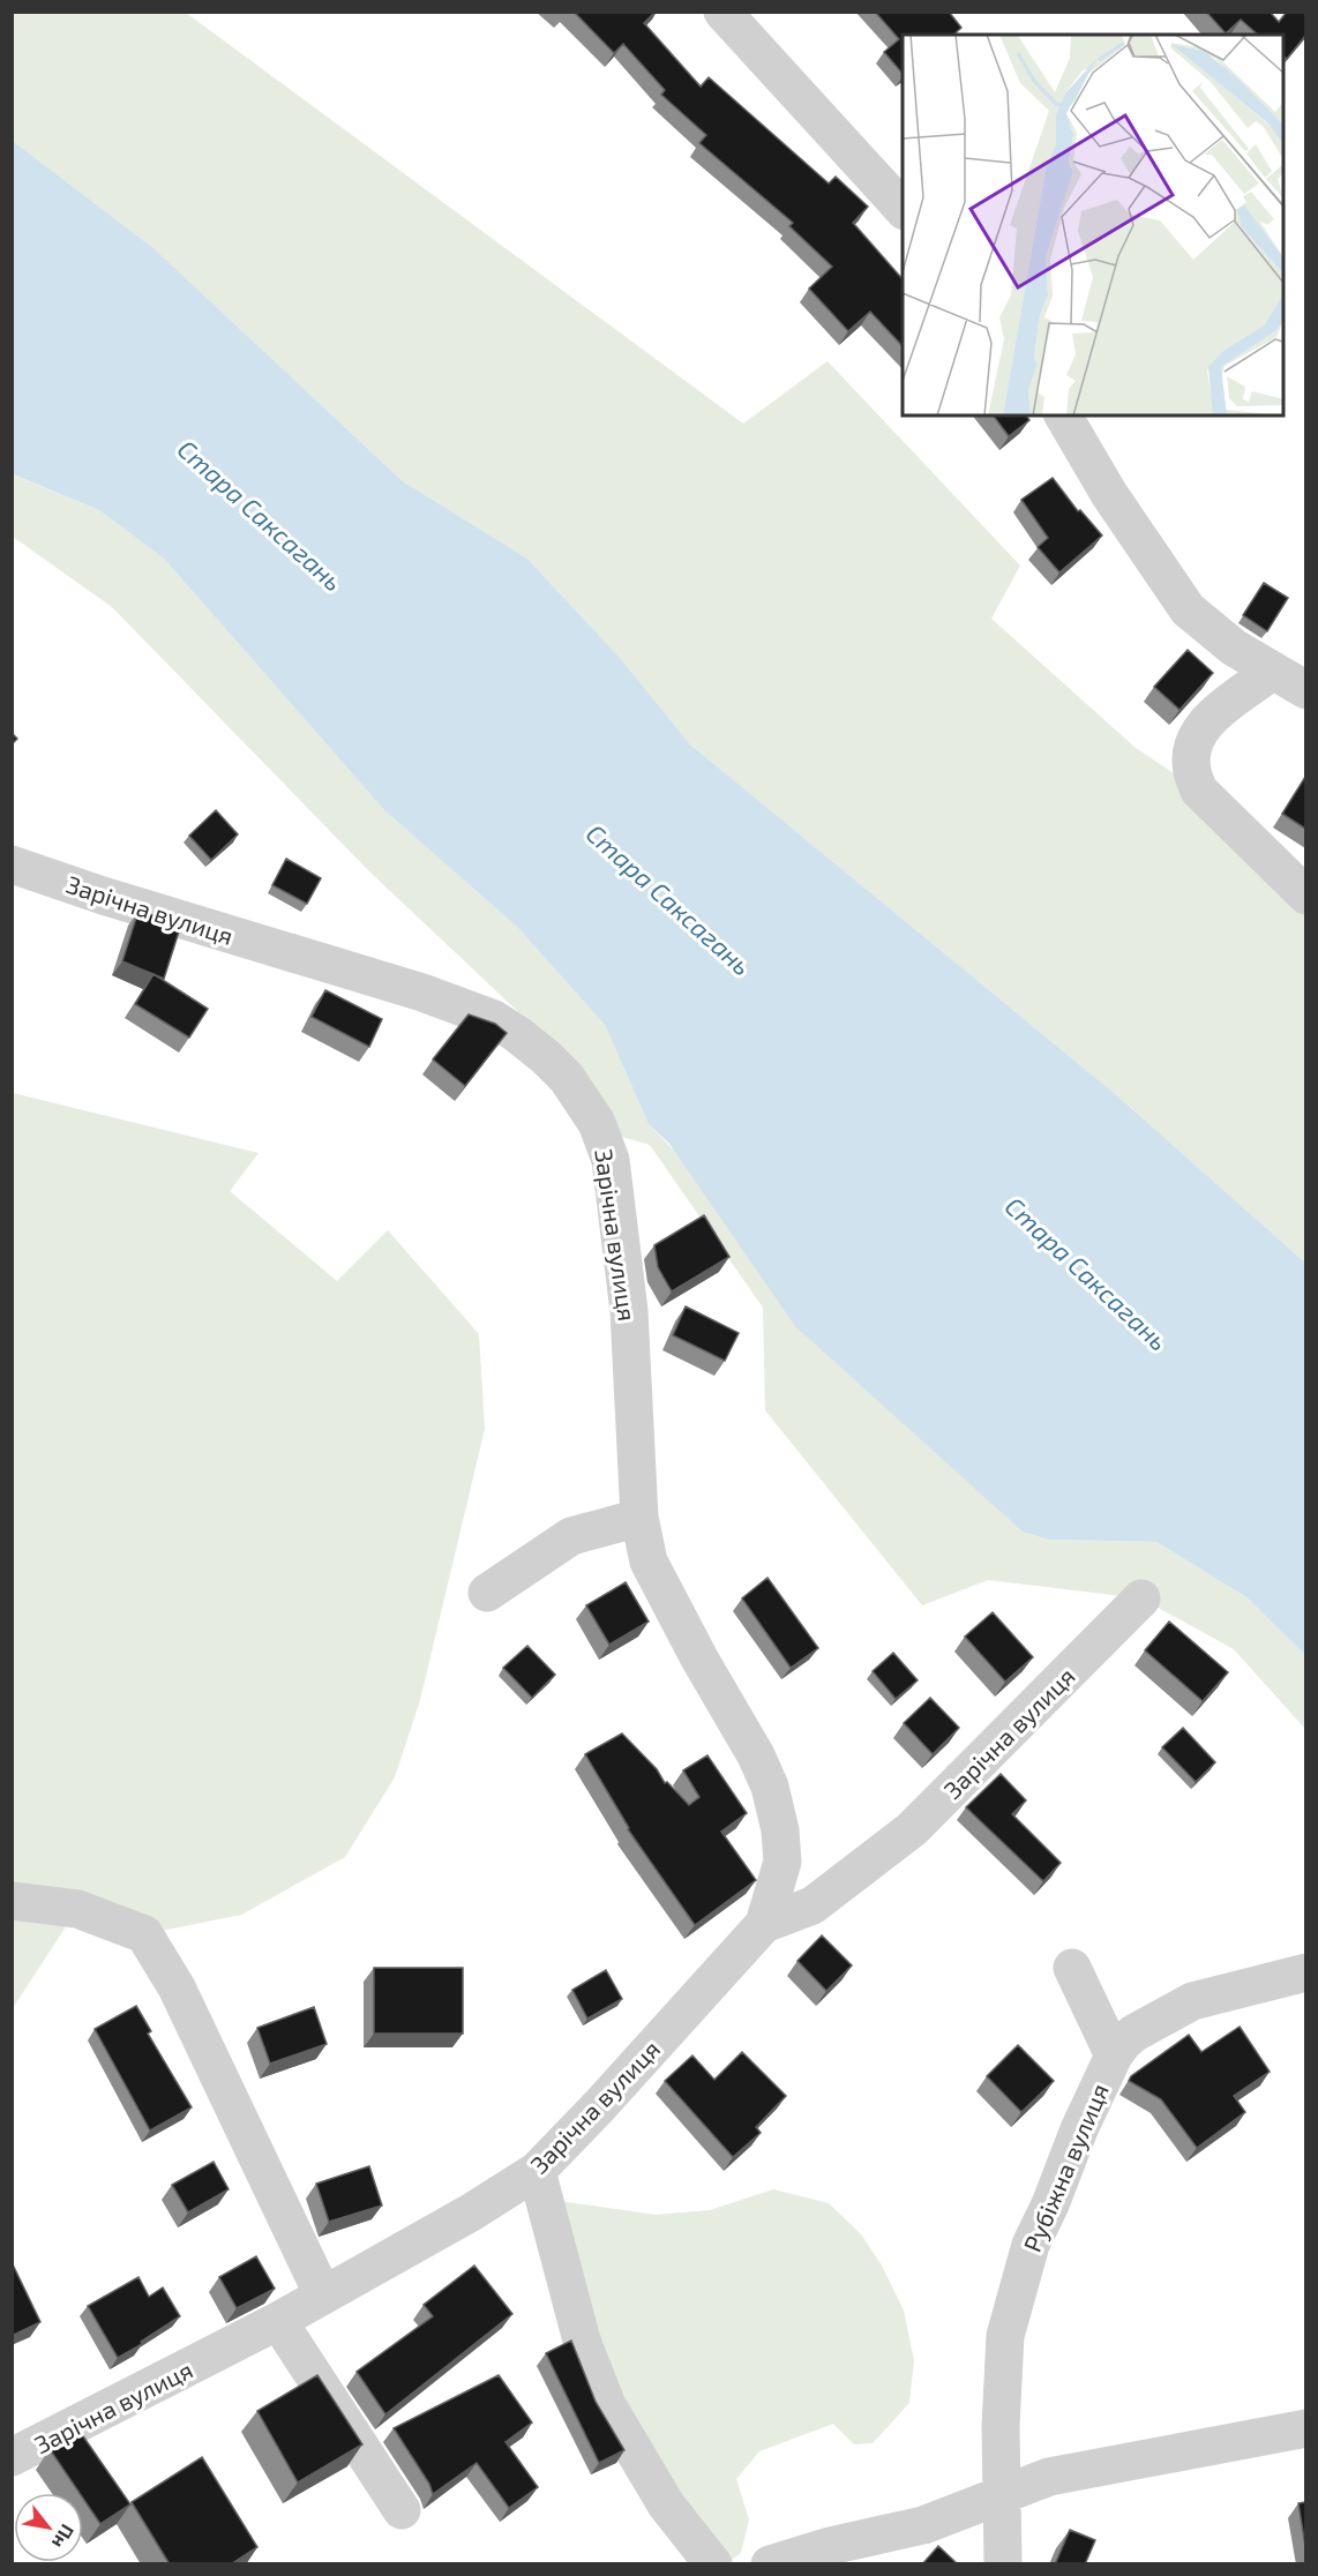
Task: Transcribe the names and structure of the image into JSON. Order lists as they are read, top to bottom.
{
  "streets": {
    "street": ["Зарічна вулиця", "Рубіжна вулиця"]
  },
  "water": ["Стара Саксагань"],
  "north": "bottom right"
}
